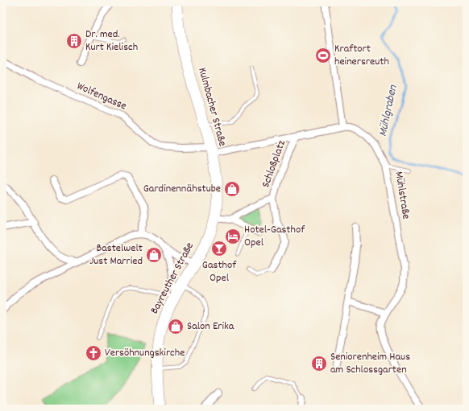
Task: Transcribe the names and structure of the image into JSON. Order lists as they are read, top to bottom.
{
  "streets": {
    "main road": ["Kulmbacher Straße", "Bayreuther Straße"],
    "street": ["Wolfengasse", "Schloßplatz", "Mühlstraße"]
  },
  "crossings": [
    ["Wolfengasse", "Kulmbacher Straße"],
    ["Wolfengasse", "Mühlstraße"],
    ["Kulmbacher Straße", "Mühlstraße"],
    ["Kulmbacher Straße", "Bayreuther Straße"],
    ["Schloßplatz", "Mühlstraße"]
  ],
  "water": ["Mühlgraben"],
  "places": {
    "building": ["Dr. med. Kurt Kielisch", "Seniorenheim Haus am Schlossgarten"],
    "sports": ["Kraftort heinersreuth"],
    "shop": ["Gardinennähstube", "Bastelwelt Just Married", "Salon Erika"],
    "hotel": ["Hotel-Gasthof Opel"],
    "bar": ["Gasthof Opel"],
    "church": ["Versöhnungskirche"]
  }
}
